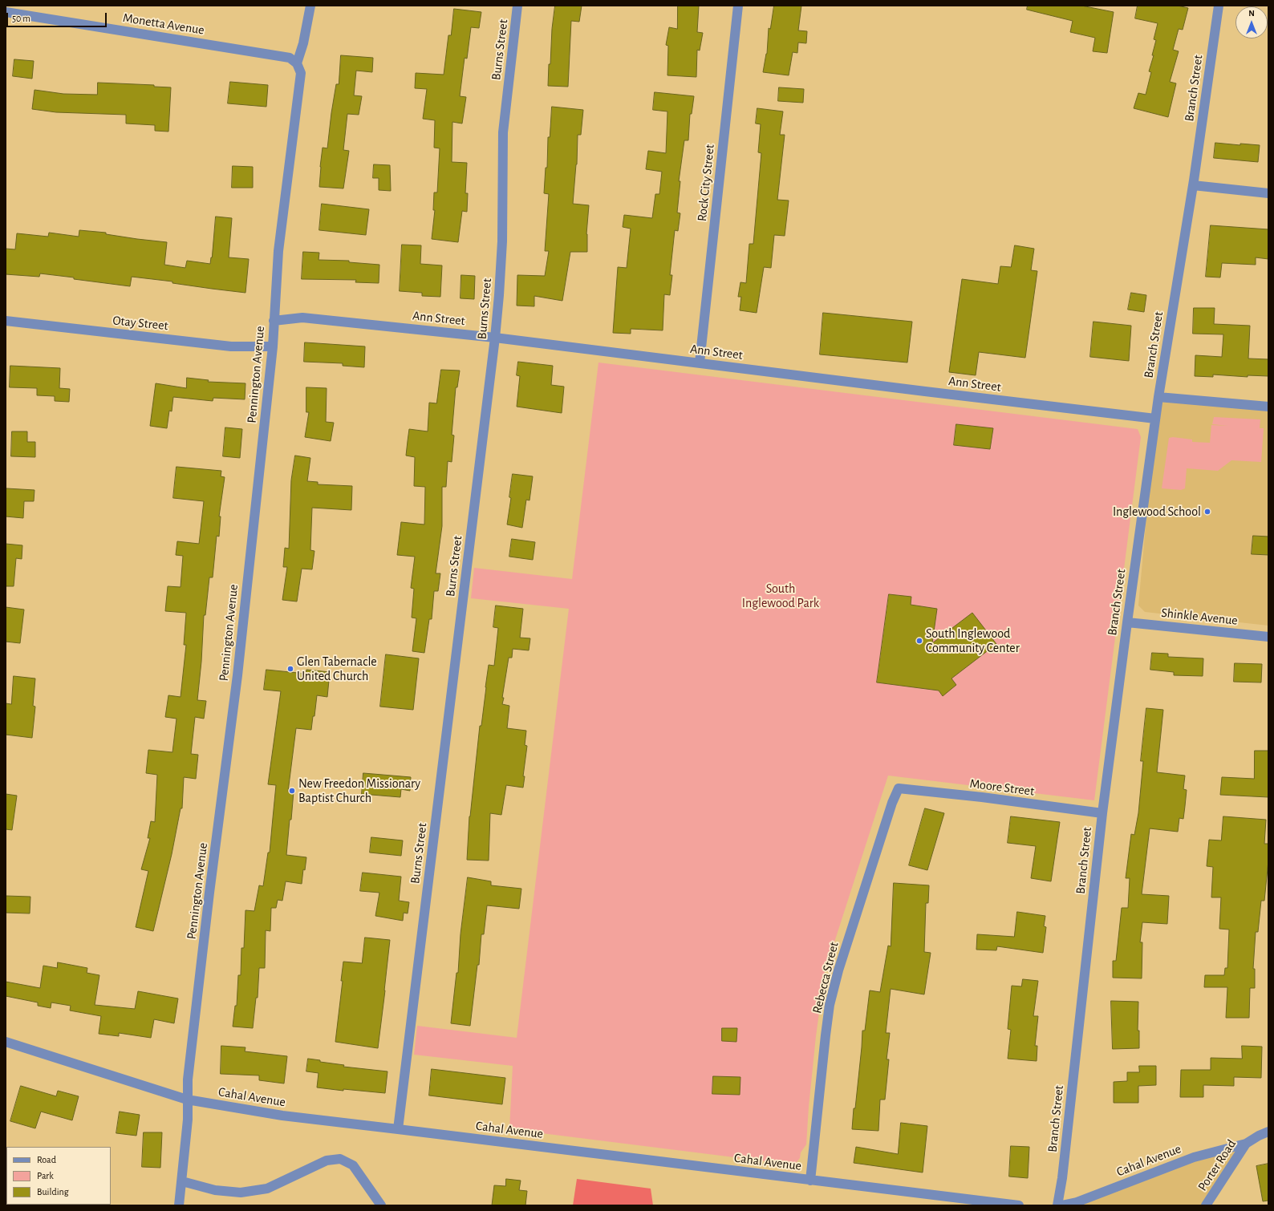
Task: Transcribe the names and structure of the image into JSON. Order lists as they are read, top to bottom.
{
  "streets": {
    "street": [
      "Monetta Avenue",
      "Burns Street",
      "Branch Street",
      "Rock City Street",
      "Ann Street",
      "Otay Street",
      "Pennington Avenue",
      "Shinkle Avenue",
      "Moore Street",
      "Rebecca Street",
      "Cahal Avenue",
      "Porter Road"
    ]
  },
  "crossings": [
    ["Monetta Avenue", "Pennington Avenue"],
    ["Burns Street", "Ann Street"],
    ["Burns Street", "Cahal Avenue"],
    ["Branch Street", "Ann Street"],
    ["Branch Street", "Shinkle Avenue"],
    ["Branch Street", "Moore Street"],
    ["Rock City Street", "Ann Street"],
    ["Ann Street", "Pennington Avenue"],
    ["Otay Street", "Pennington Avenue"],
    ["Pennington Avenue", "Cahal Avenue"],
    ["Moore Street", "Rebecca Street"],
    ["Rebecca Street", "Cahal Avenue"],
    ["Cahal Avenue", "Porter Road"]
  ],
  "parks": ["South Inglewood Park"],
  "places": [
    "Inglewood School",
    "South Inglewood Community Center",
    "Glen Tabernacle United Church",
    "New Freedon Missionary Baptist Church"
  ],
  "legend": ["Road", "Park", "Building"],
  "scale_bar": "50 m",
  "north": "top"
}
